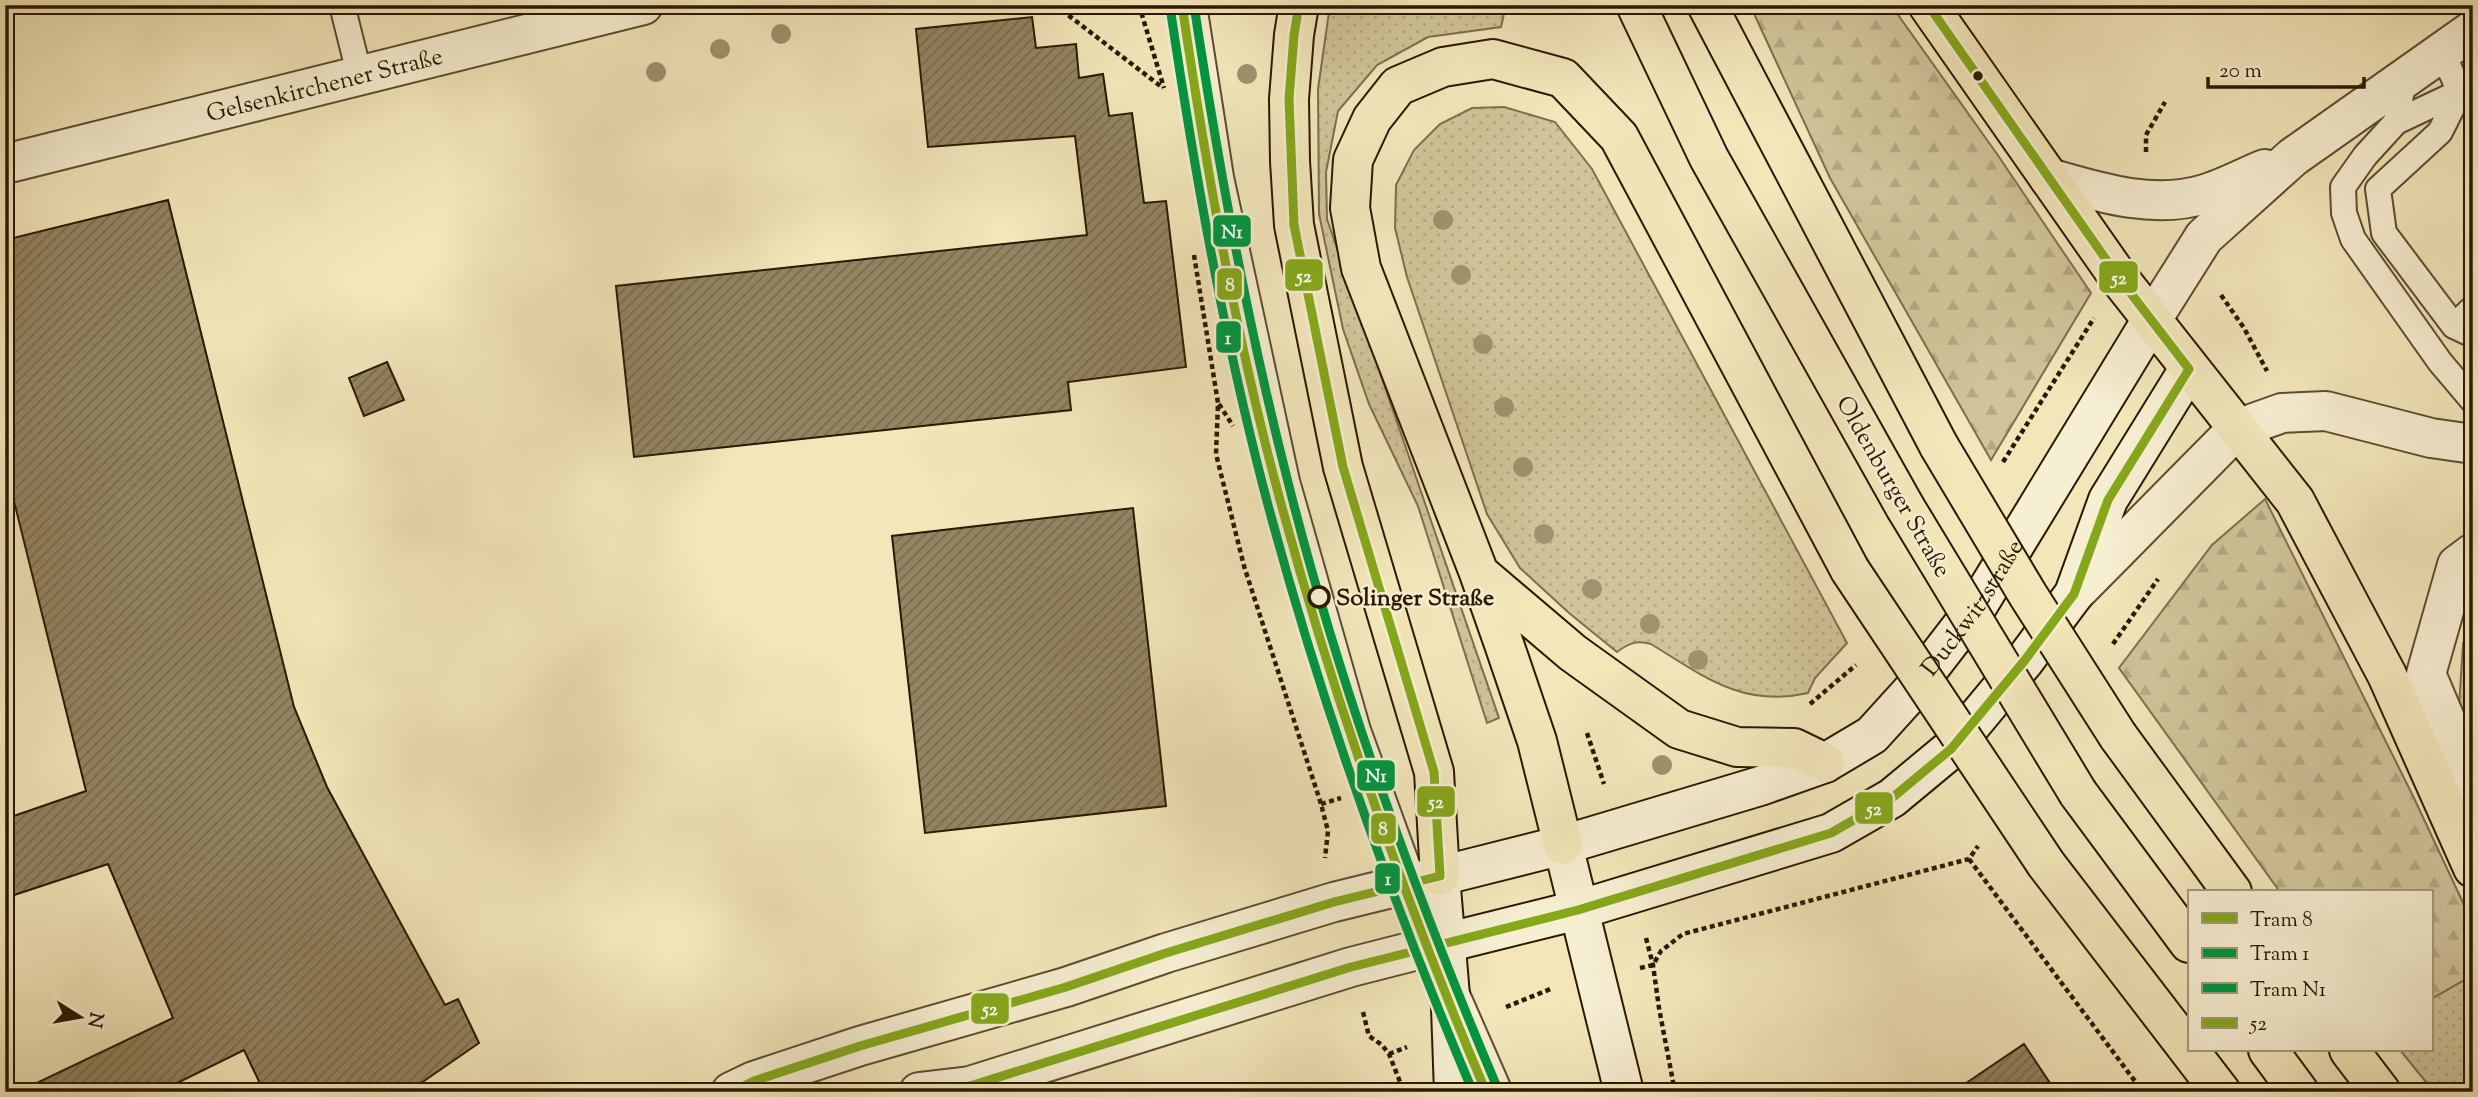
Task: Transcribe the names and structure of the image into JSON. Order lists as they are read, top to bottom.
{
  "streets": {
    "highway": ["Oldenburger Straße"],
    "street": ["Gelsenkirchener Straße", "Duckwitzstraße"]
  },
  "places": ["Solinger Straße"],
  "lines": [
    "tram line 8",
    "tram line N1",
    "transit line 52",
    "tram line 1"
  ],
  "legend": [
    "Tram 8",
    "Tram 1",
    "Tram N1",
    "52"
  ],
  "scale_bar": "20 m",
  "north": "right"
}
